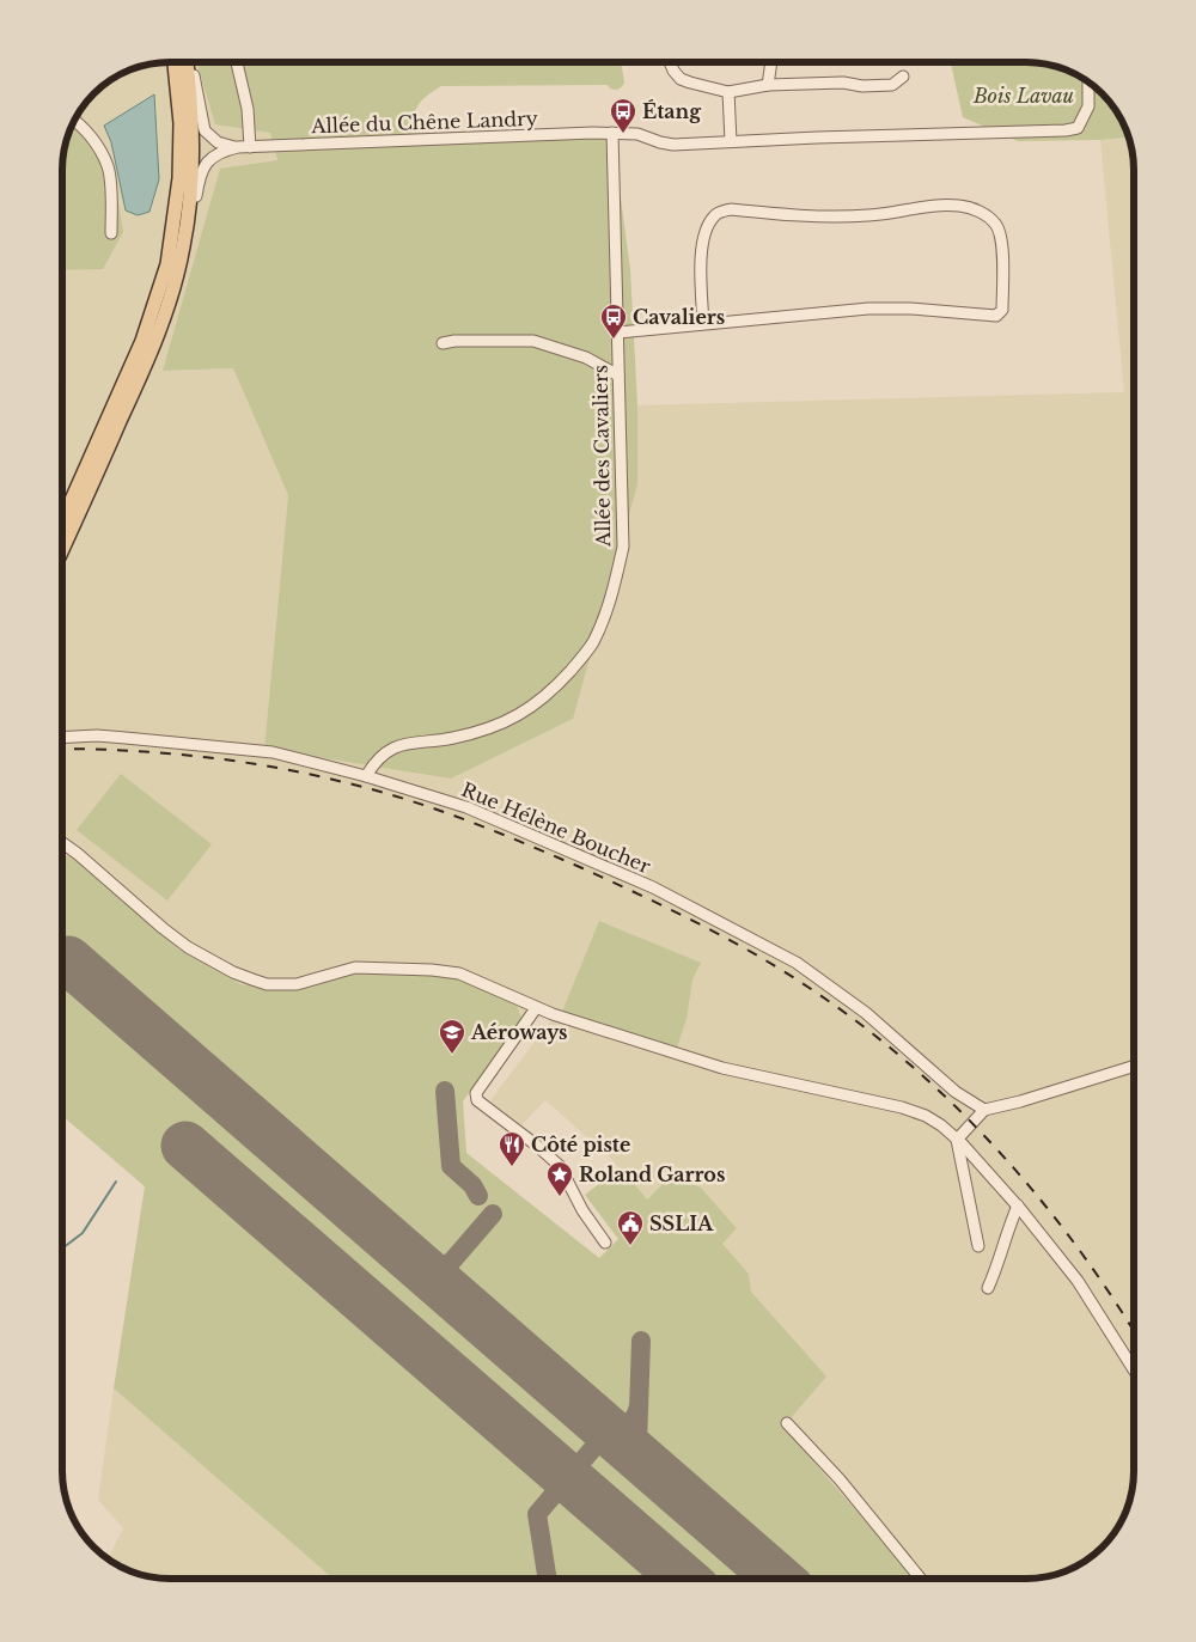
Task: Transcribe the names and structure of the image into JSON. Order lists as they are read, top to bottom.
{
  "streets": {
    "street": ["Allée du Chêne Landry", "Allée des Cavaliers", "Rue Hélène Boucher"]
  },
  "crossings": [
    ["Allée du Chêne Landry", "Allée des Cavaliers"],
    ["Allée des Cavaliers", "Rue Hélène Boucher"]
  ],
  "parks": ["Bois Lavau"],
  "places": {
    "bus stop": ["Étang", "Cavaliers"],
    "school or university": ["Aéroways"],
    "restaurant": ["Côté piste"],
    "place": ["Roland Garros"],
    "public building": ["SSLIA"]
  }
}
